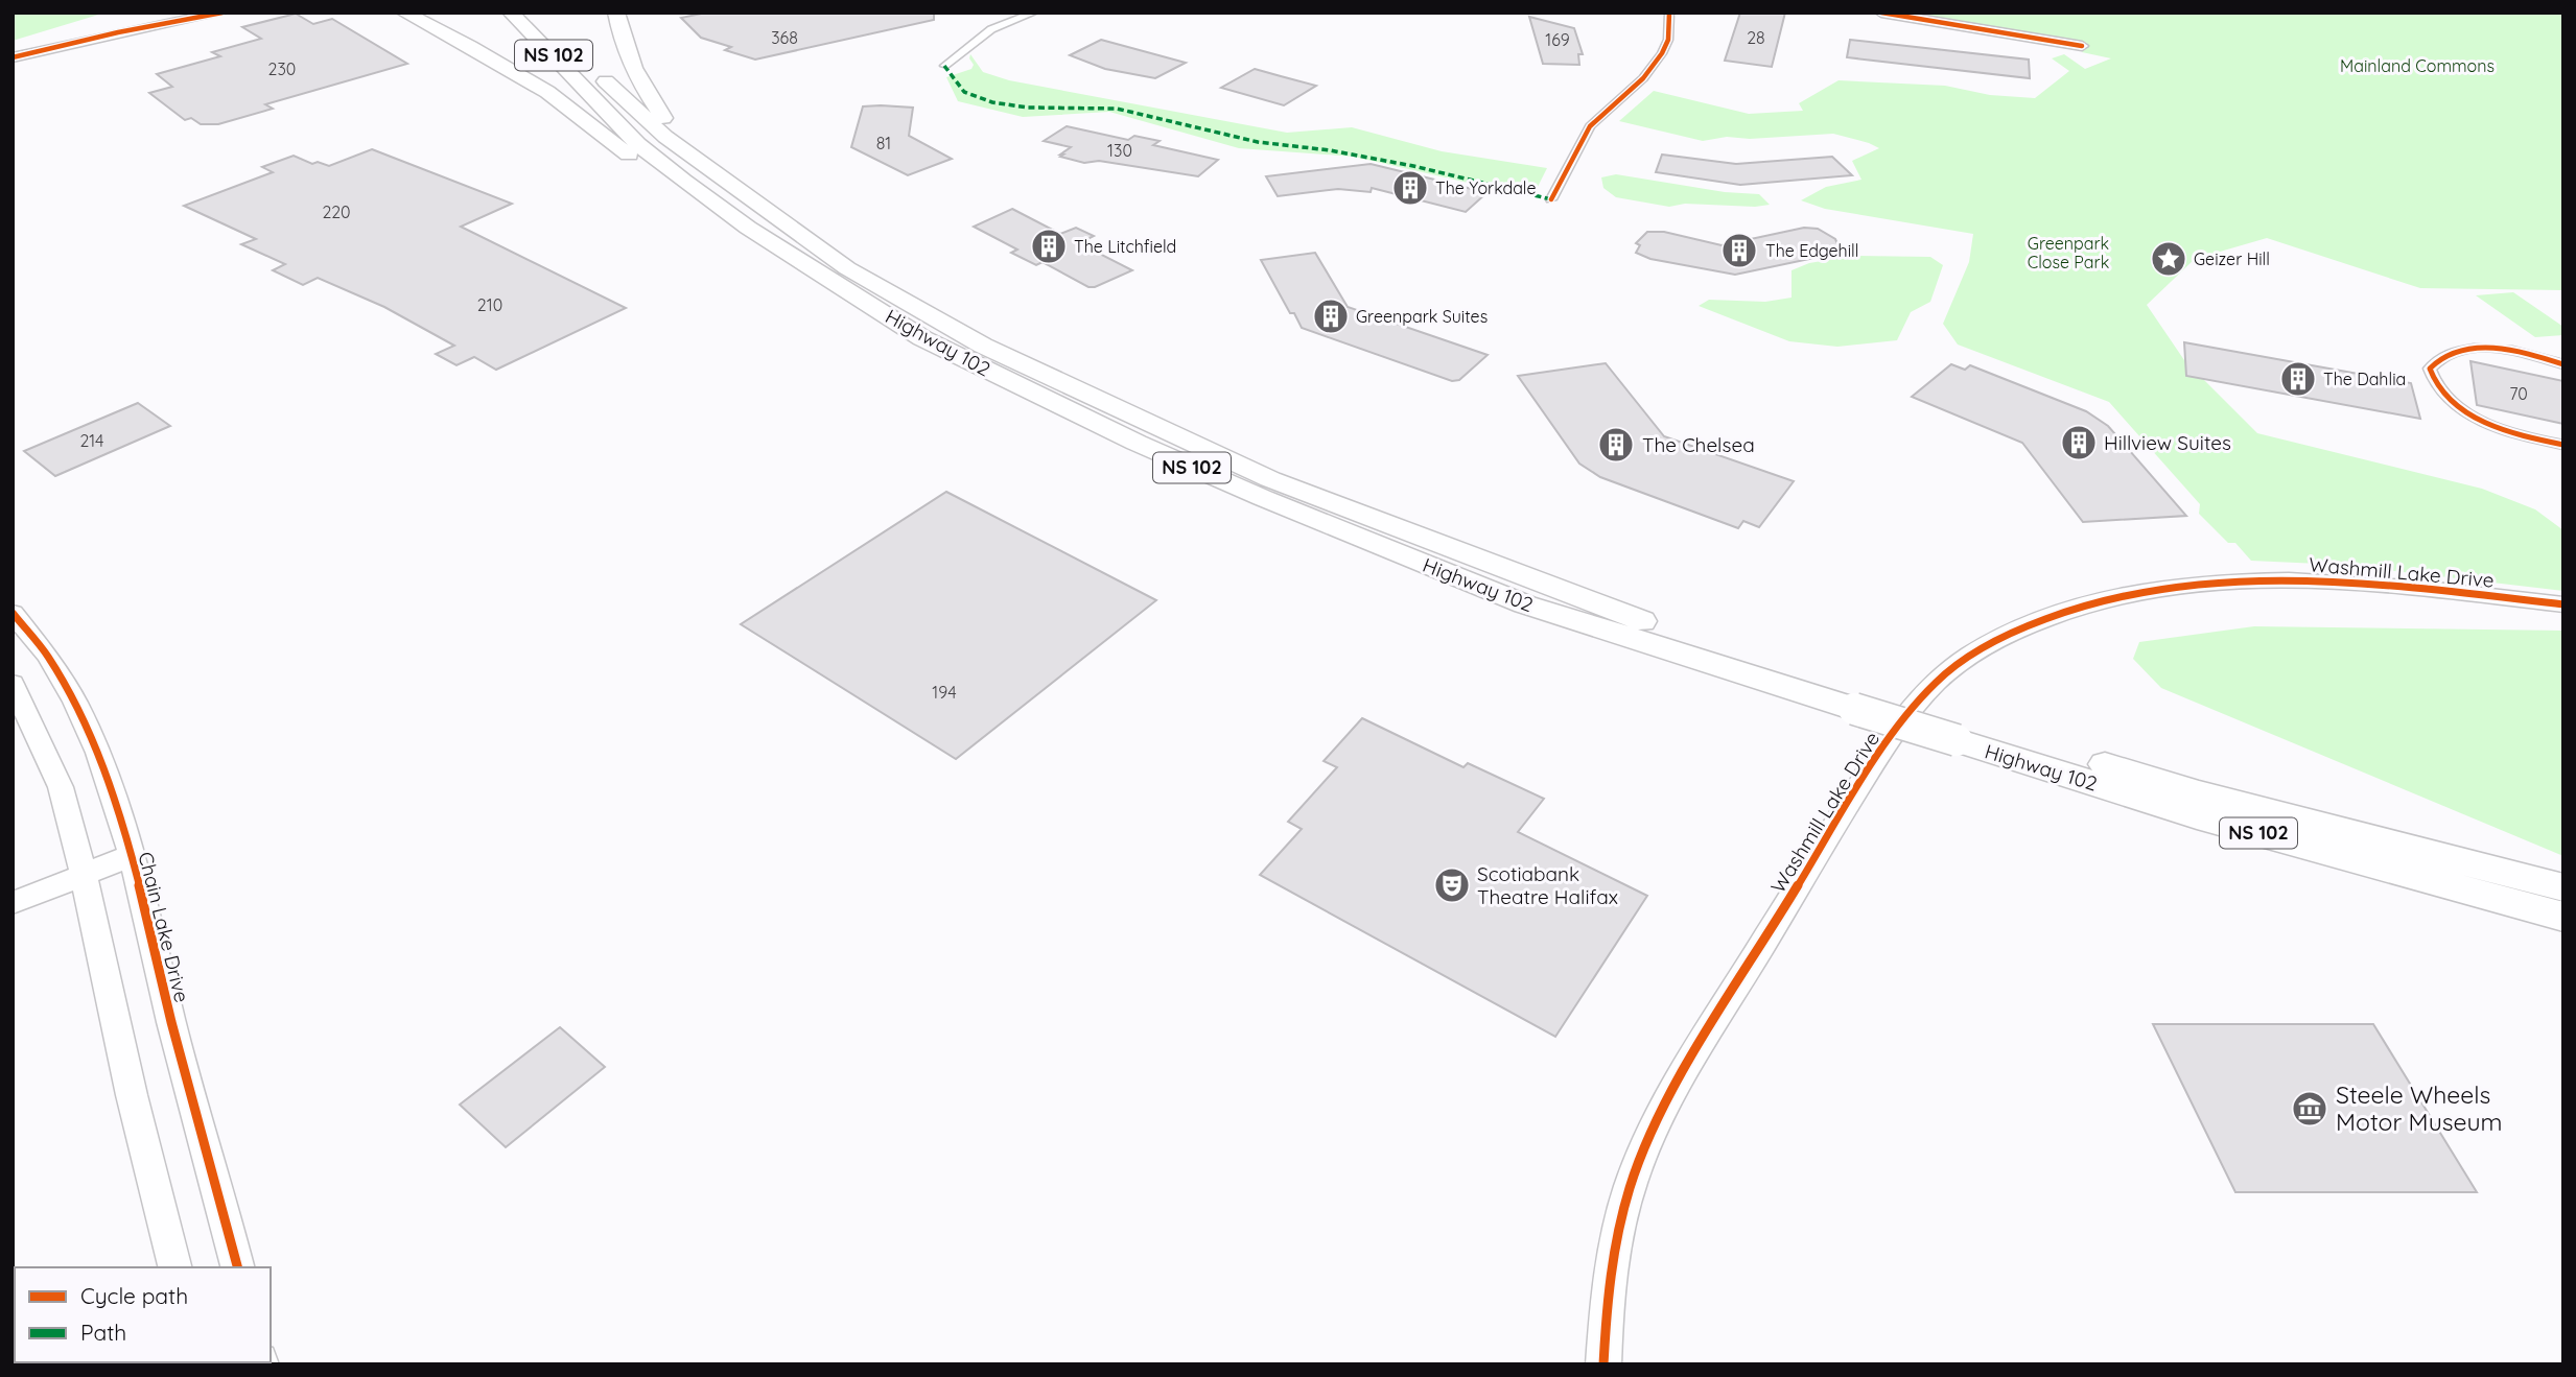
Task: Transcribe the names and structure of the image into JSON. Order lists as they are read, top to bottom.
{
  "streets": {
    "highway": ["NS 102", "Highway 102"],
    "street": ["Washmill Lake Drive", "Chain Lake Drive"]
  },
  "parks": ["Mainland Commons", "Greenpark Close Park"],
  "places": {
    "building": [
      "The Yorkdale",
      "The Litchfield",
      "The Edgehill",
      "Greenpark Suites",
      "The Dahlia",
      "Hillview Suites",
      "The Chelsea"
    ],
    "place": ["Geizer Hill"],
    "theatre": ["Scotiabank Theatre Halifax"],
    "museum": ["Steele Wheels Motor Museum"]
  },
  "house_numbers": [
    "368",
    "28",
    "169",
    "230",
    "81",
    "130",
    "220",
    "210",
    "70",
    "214",
    "194"
  ],
  "legend": ["Cycle path", "Path"]
}
